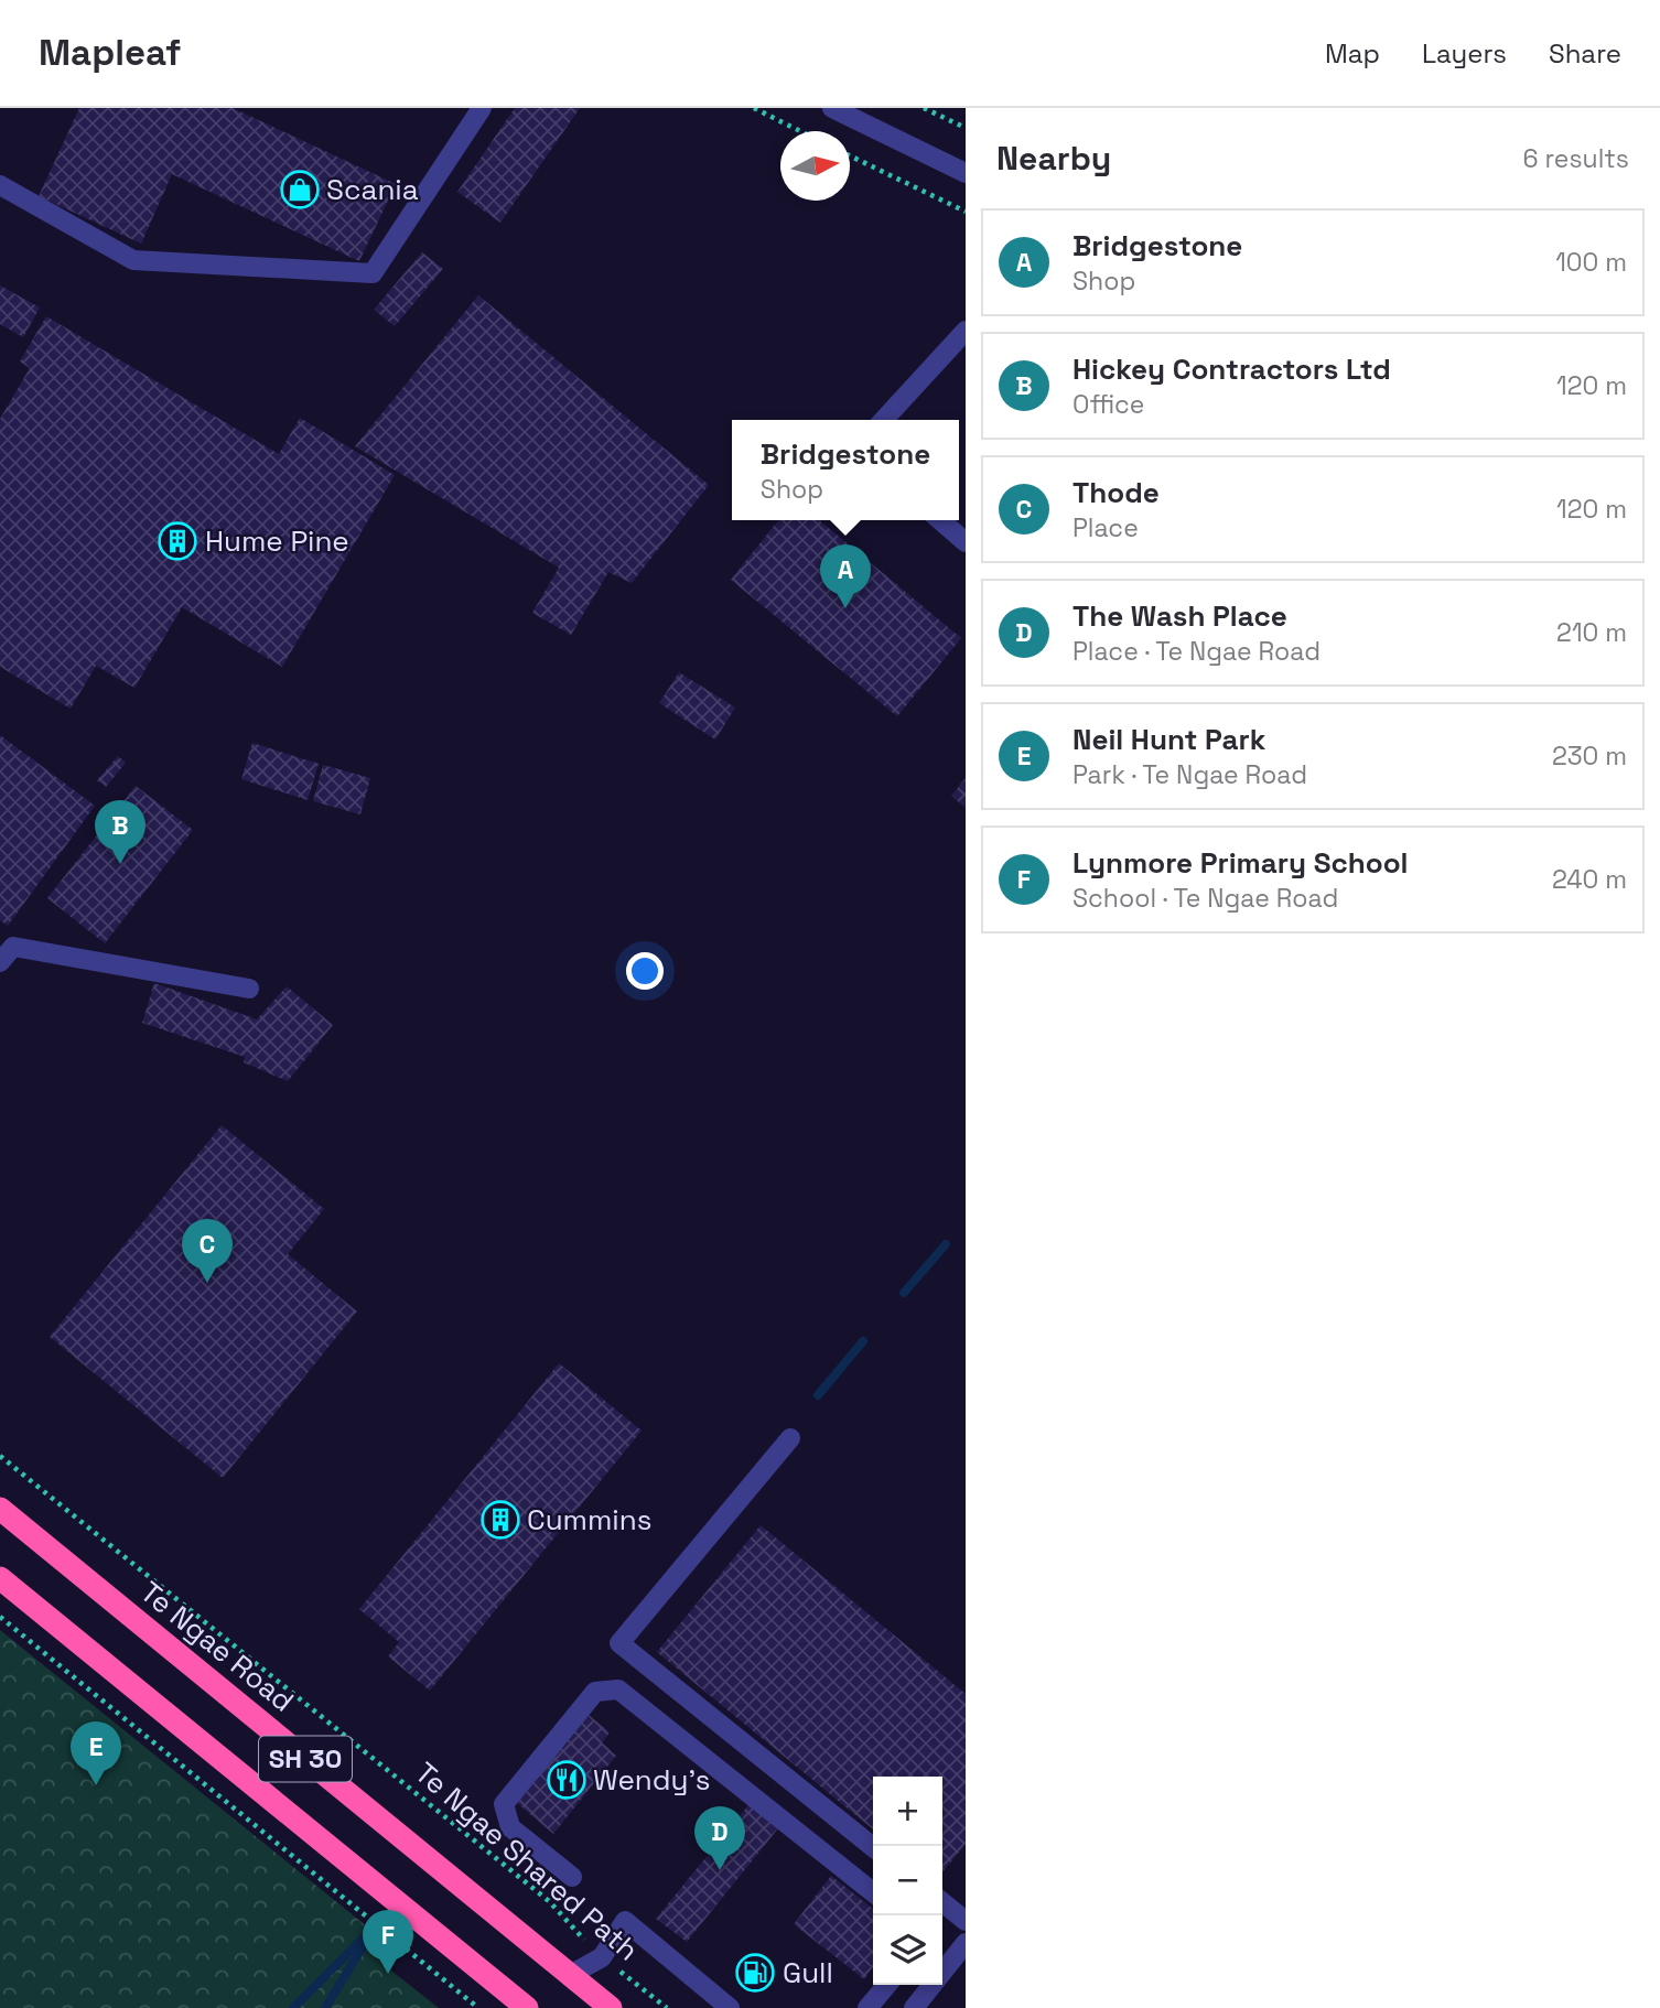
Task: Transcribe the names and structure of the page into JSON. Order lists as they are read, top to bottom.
{
  "streets": {
    "highway": ["Te Ngae Road", "SH 30"],
    "path": ["Te Ngae Shared Path"]
  },
  "places": {
    "shop": ["Scania"],
    "building": ["Hume Pine", "Cummins"],
    "restaurant": ["Wendy's"],
    "fuel station": ["Gull"]
  },
  "north": "right",
  "page": {
    "header": "Mapleaf",
    "nav": ["Map", "Layers", "Share"],
    "heading": ["Nearby", "6 results"],
    "list": [
      {
        "mark": "A",
        "name": "Bridgestone",
        "note": "Shop",
        "value": "100 m"
      },
      {
        "mark": "B",
        "name": "Hickey Contractors Ltd",
        "note": "Office",
        "value": "120 m"
      },
      {
        "mark": "C",
        "name": "Thode",
        "note": "Place",
        "value": "120 m"
      },
      {
        "mark": "D",
        "name": "The Wash Place",
        "note": "Place · Te Ngae Road",
        "value": "210 m"
      },
      {
        "mark": "E",
        "name": "Neil Hunt Park",
        "note": "Park · Te Ngae Road",
        "value": "230 m"
      },
      {
        "mark": "F",
        "name": "Lynmore Primary School",
        "note": "School · Te Ngae Road",
        "value": "240 m"
      }
    ],
    "popup": ["Bridgestone", "Shop"],
    "pins": [
      "A",
      "B",
      "C",
      "E",
      "D",
      "F"
    ],
    "map_buttons": ["+", "−"]
  }
}
